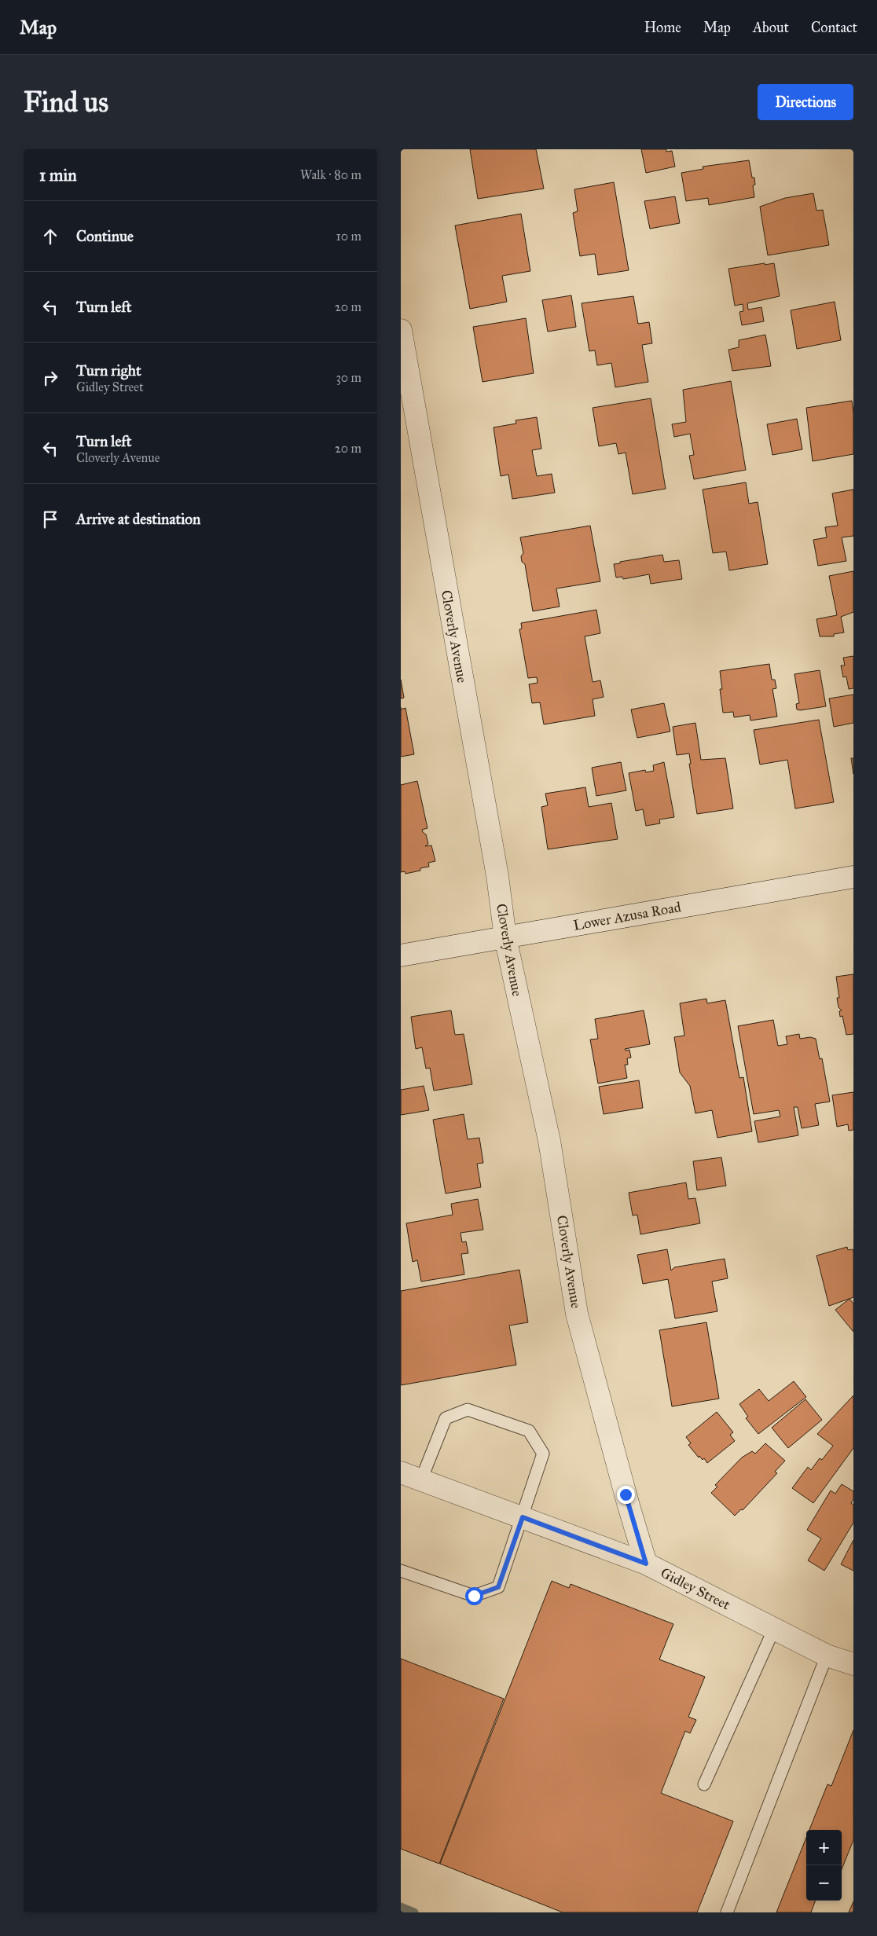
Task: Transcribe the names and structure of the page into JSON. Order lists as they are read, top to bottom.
{
  "streets": {
    "street": ["Cloverly Avenue", "Lower Azusa Road", "Gidley Street"]
  },
  "crossings": [
    ["Cloverly Avenue", "Lower Azusa Road"],
    ["Cloverly Avenue", "Gidley Street"]
  ],
  "page": {
    "header": "Map",
    "nav": [
      "Home",
      "Map",
      "About",
      "Contact"
    ],
    "buttons": "Directions",
    "title": "Find us",
    "heading": ["1 min", "Walk · 80 m"],
    "list": [
      ["Continue", "10 m"],
      ["Turn left", "20 m"],
      ["Turn right", "Gidley Street", "30 m"],
      ["Turn left", "Cloverly Avenue", "20 m"],
      "Arrive at destination"
    ],
    "map_buttons": ["+", "−"]
  }
}
